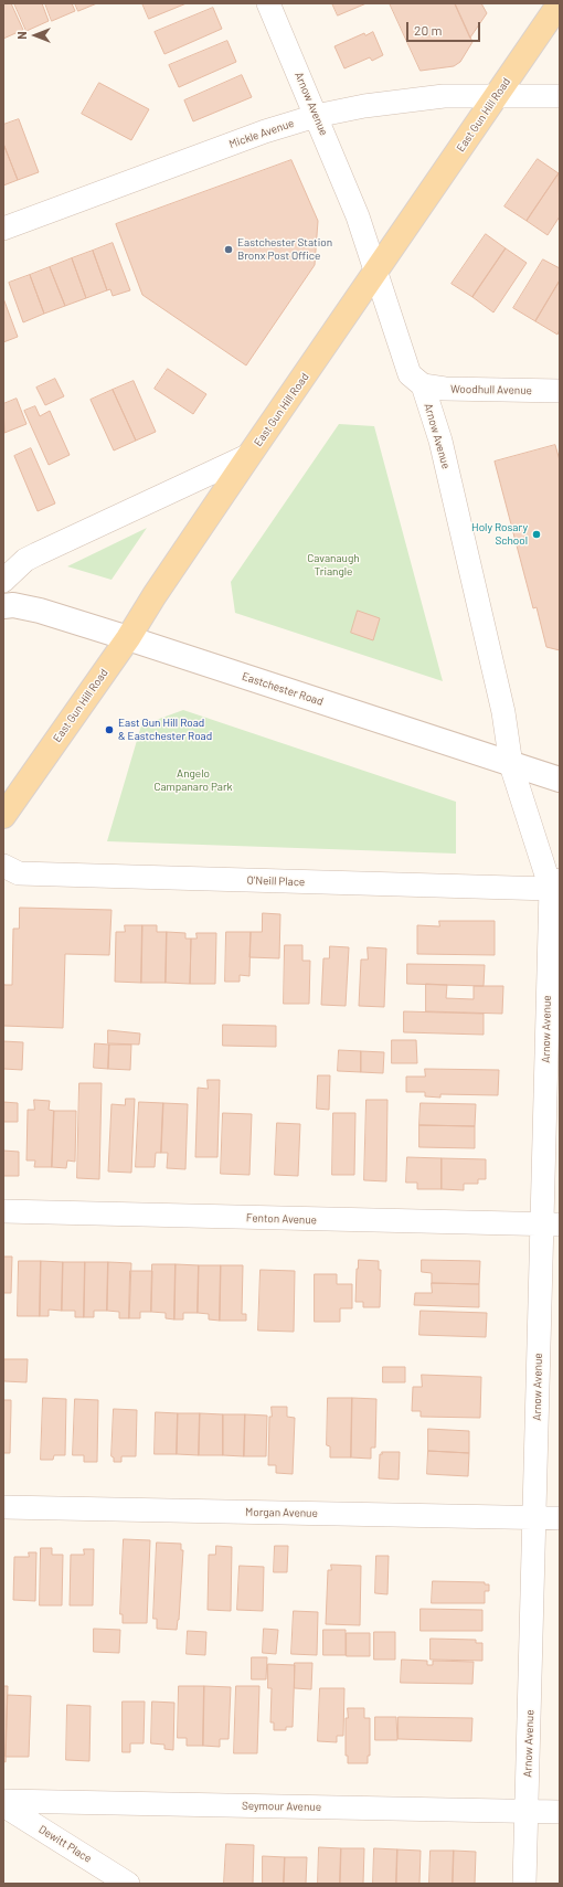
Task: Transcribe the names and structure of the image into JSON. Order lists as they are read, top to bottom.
{
  "streets": {
    "main road": ["East Gun Hill Road", "Eastchester Road"],
    "street": [
      "Arnow Avenue",
      "Mickle Avenue",
      "Woodhull Avenue",
      "O'Neill Place",
      "Fenton Avenue",
      "Morgan Avenue",
      "Seymour Avenue",
      "Dewitt Place"
    ]
  },
  "crossings": [
    ["Arnow Avenue", "East Gun Hill Road"],
    ["Arnow Avenue", "Mickle Avenue"],
    ["Arnow Avenue", "Woodhull Avenue"],
    ["Arnow Avenue", "Eastchester Road"],
    ["Arnow Avenue", "O'Neill Place"],
    ["Arnow Avenue", "Fenton Avenue"],
    ["Arnow Avenue", "Morgan Avenue"],
    ["Arnow Avenue", "Seymour Avenue"],
    ["East Gun Hill Road", "Mickle Avenue"],
    ["East Gun Hill Road", "Eastchester Road"]
  ],
  "parks": ["Cavanaugh Triangle", "Angelo Campanaro Park"],
  "places": ["Eastchester Station Bronx Post Office", "Holy Rosary School", "East Gun Hill Road & Eastchester Road"],
  "scale_bar": "20 m",
  "north": "left"
}
